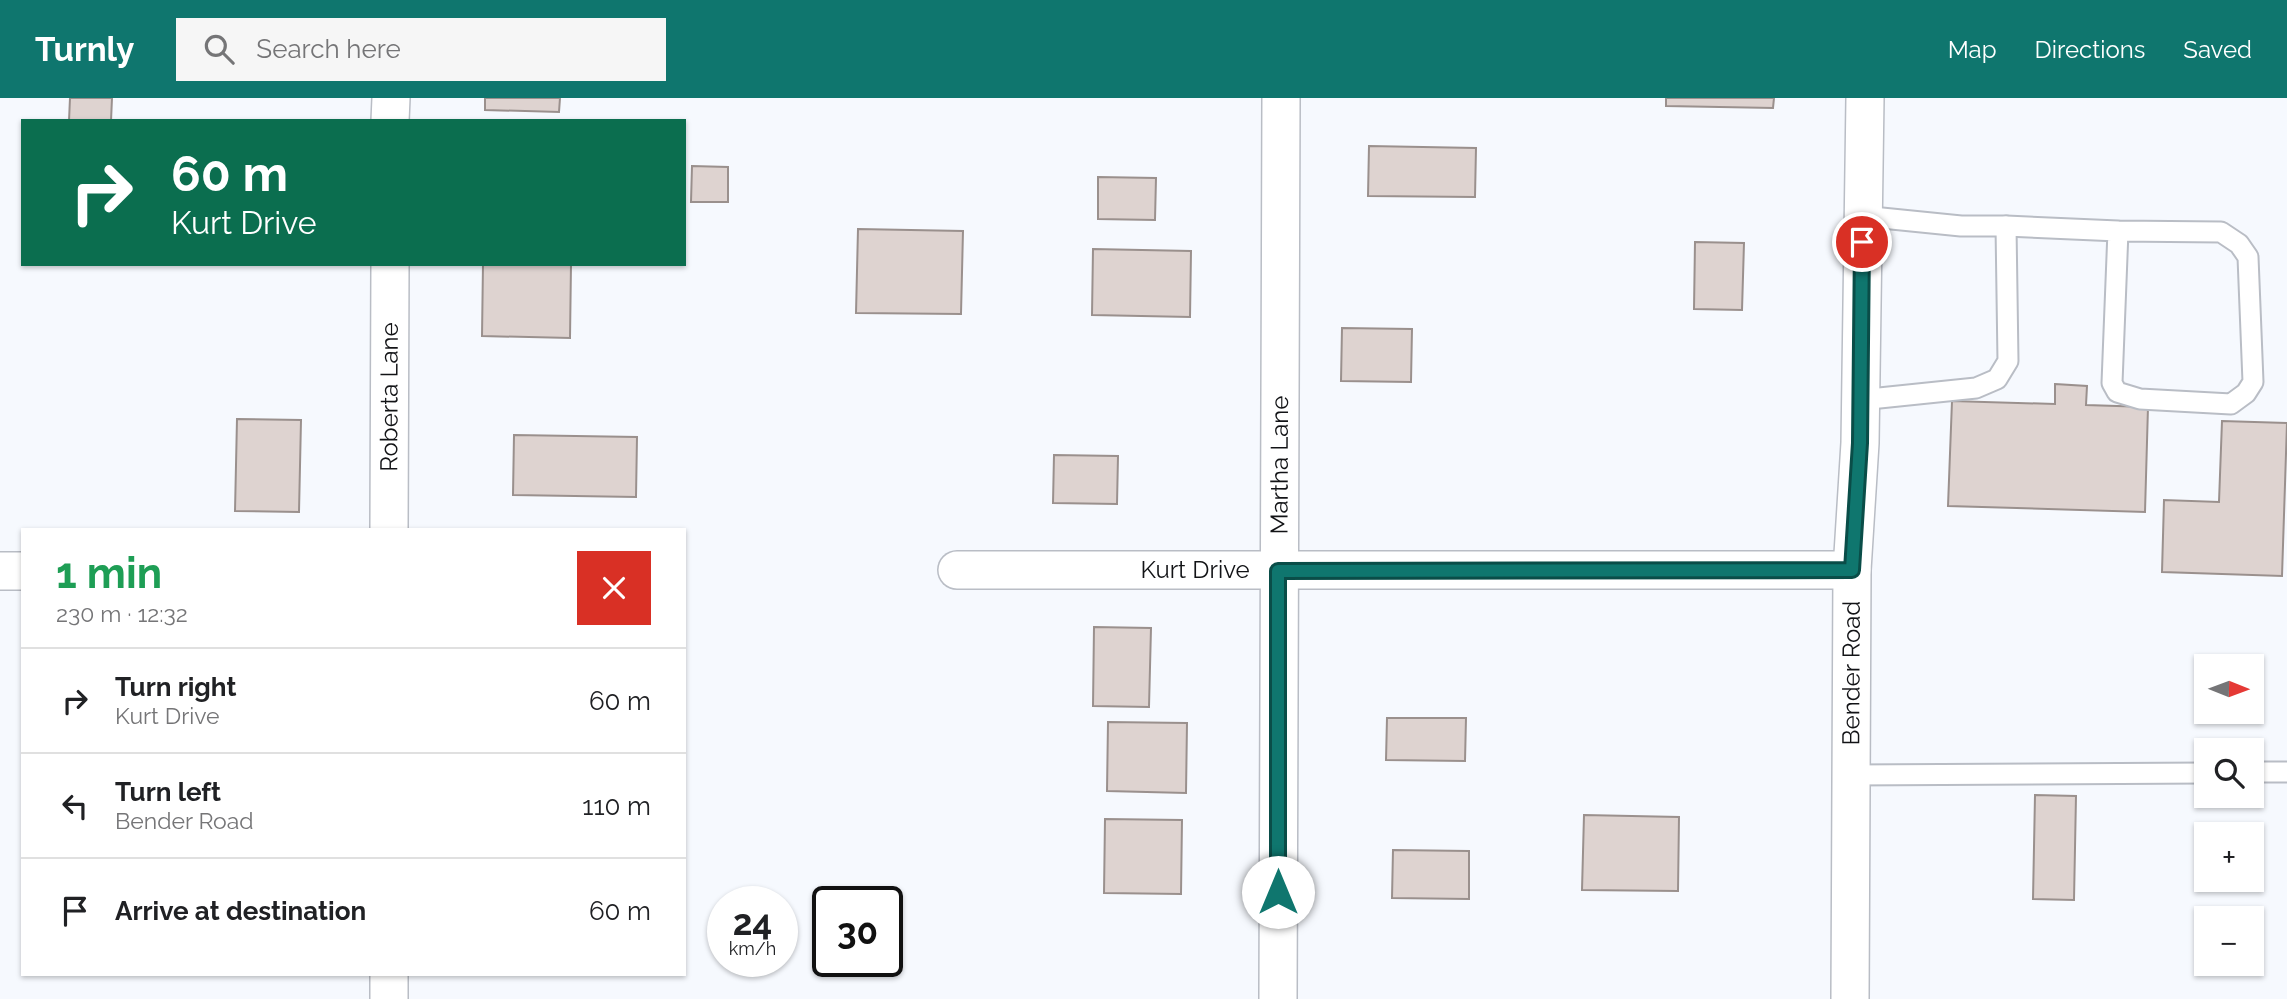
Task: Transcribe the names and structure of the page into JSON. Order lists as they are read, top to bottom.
{
  "streets": {
    "street": [
      "Roberta Lane",
      "Martha Lane",
      "Kurt Drive",
      "Bender Road"
    ]
  },
  "crossings": [
    ["Martha Lane", "Kurt Drive"],
    ["Kurt Drive", "Bender Road"]
  ],
  "north": "right",
  "page": {
    "header": "Turnly",
    "search": "Search here",
    "nav": ["Map", "Directions", "Saved"],
    "turn": ["60 m", "Kurt Drive"],
    "heading": ["1 min", "230 m · 12:32"],
    "list": [
      {
        "name": "Turn right",
        "note": "Kurt Drive",
        "value": "60 m"
      },
      {
        "name": "Turn left",
        "note": "Bender Road",
        "value": "110 m"
      },
      {
        "name": "Arrive at destination",
        "value": "60 m"
      }
    ],
    "map_buttons": ["+", "−"],
    "speed": "24 km/h",
    "limit": "30"
  }
}
